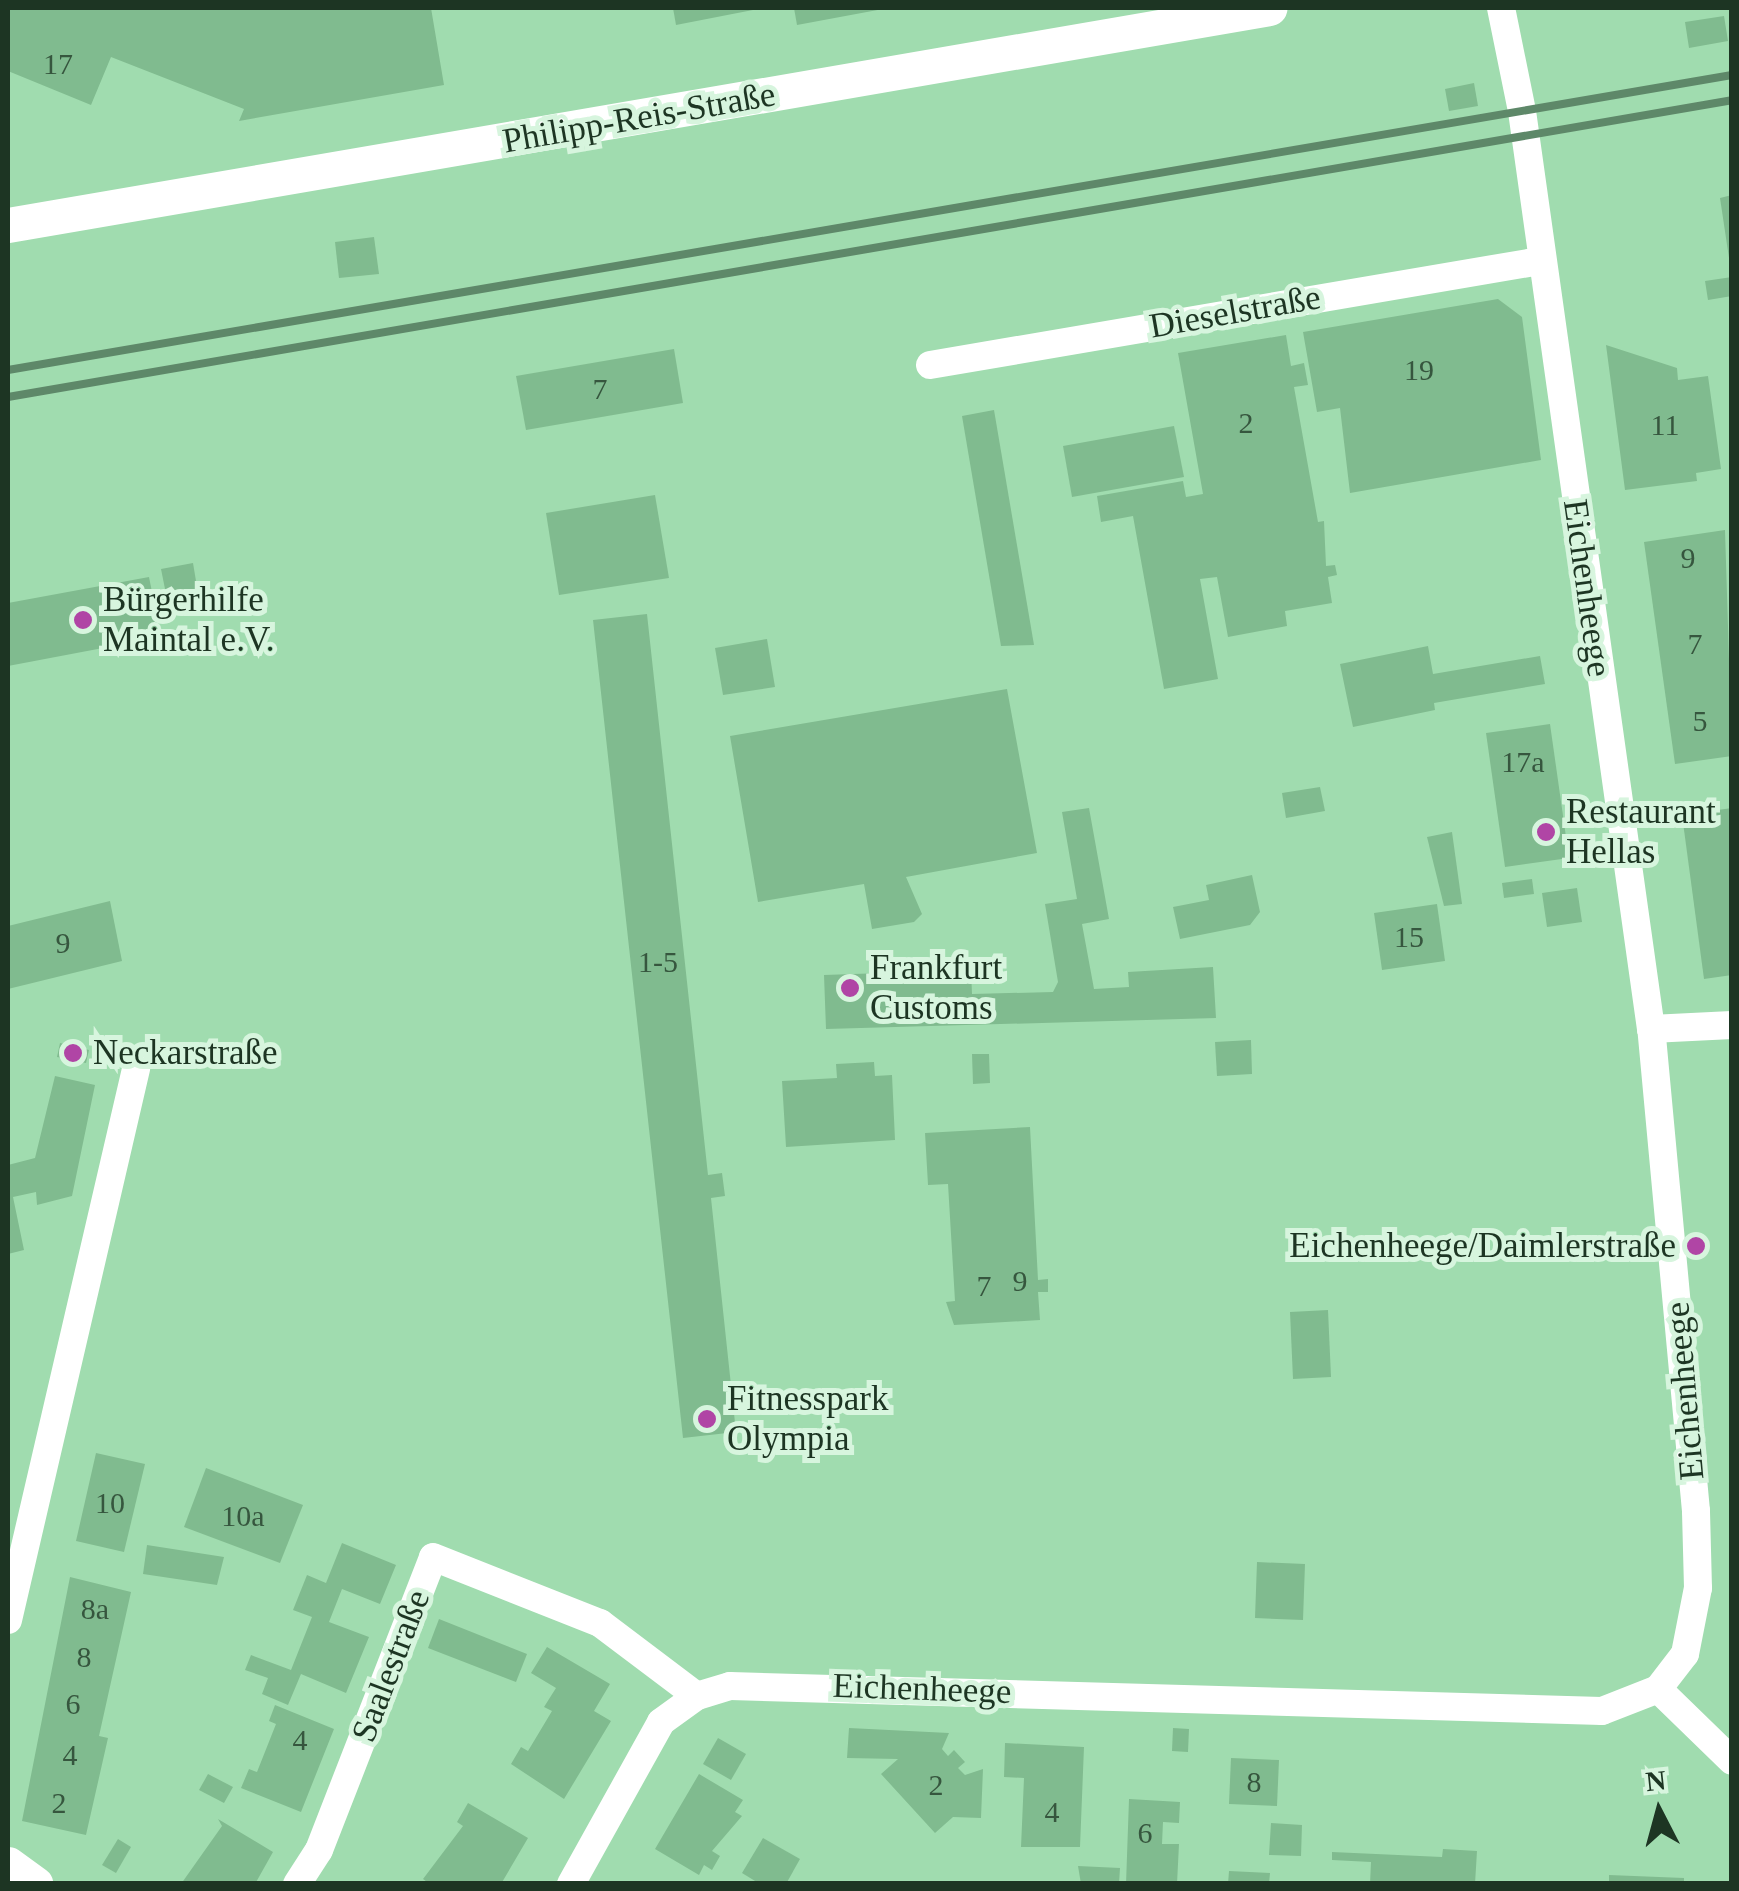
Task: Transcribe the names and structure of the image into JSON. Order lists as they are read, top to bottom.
{
  "streets": {
    "street": [
      "Philipp-Reis-Straße",
      "Dieselstraße",
      "Eichenheege",
      "Saalestraße"
    ]
  },
  "crossings": [
    ["Dieselstraße", "Eichenheege"],
    ["Eichenheege", "Saalestraße"]
  ],
  "places": [
    "Bürgerhilfe Maintal e.V.",
    "Restaurant Hellas",
    "Frankfurt Customs",
    "Neckarstraße",
    "Eichenheege/Daimlerstraße",
    "Fitnesspark Olympia"
  ],
  "house_numbers": [
    "17",
    "19",
    "7",
    "2",
    "11",
    "9",
    "7",
    "5",
    "17a",
    "15",
    "9",
    "1-5",
    "9",
    "7",
    "10",
    "10a",
    "8a",
    "8",
    "6",
    "4",
    "4",
    "8",
    "2",
    "2",
    "4",
    "6"
  ],
  "north": "top"
}
